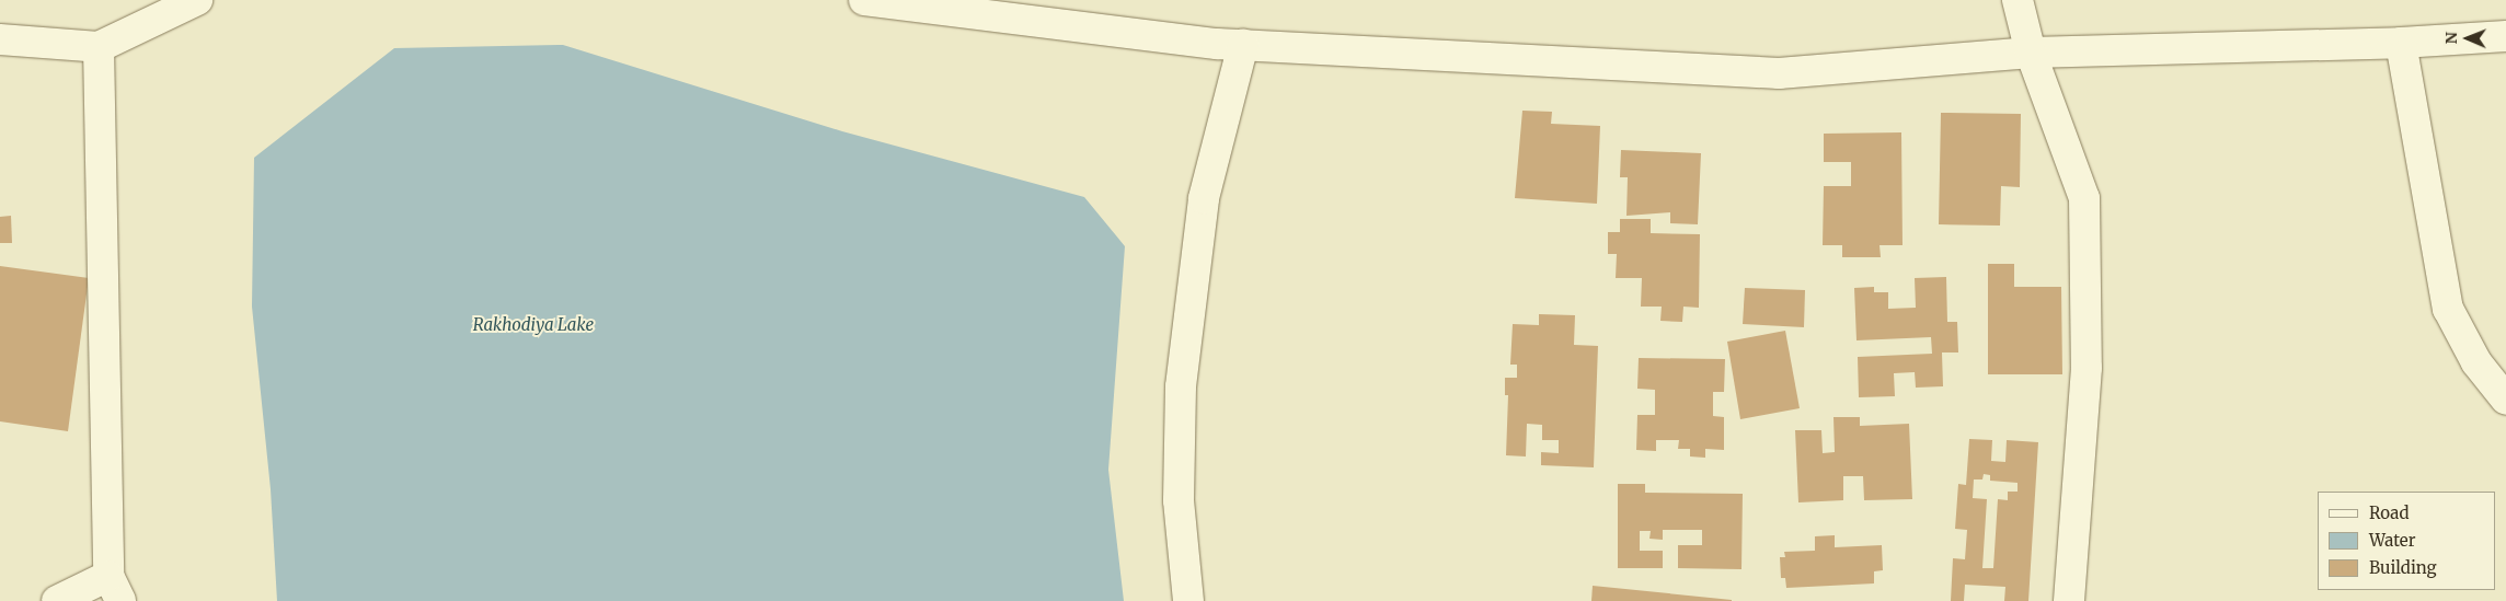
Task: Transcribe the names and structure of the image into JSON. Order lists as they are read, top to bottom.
{
  "water": ["Rakhodiya Lake"],
  "legend": ["Road", "Water", "Building"],
  "north": "left"
}
